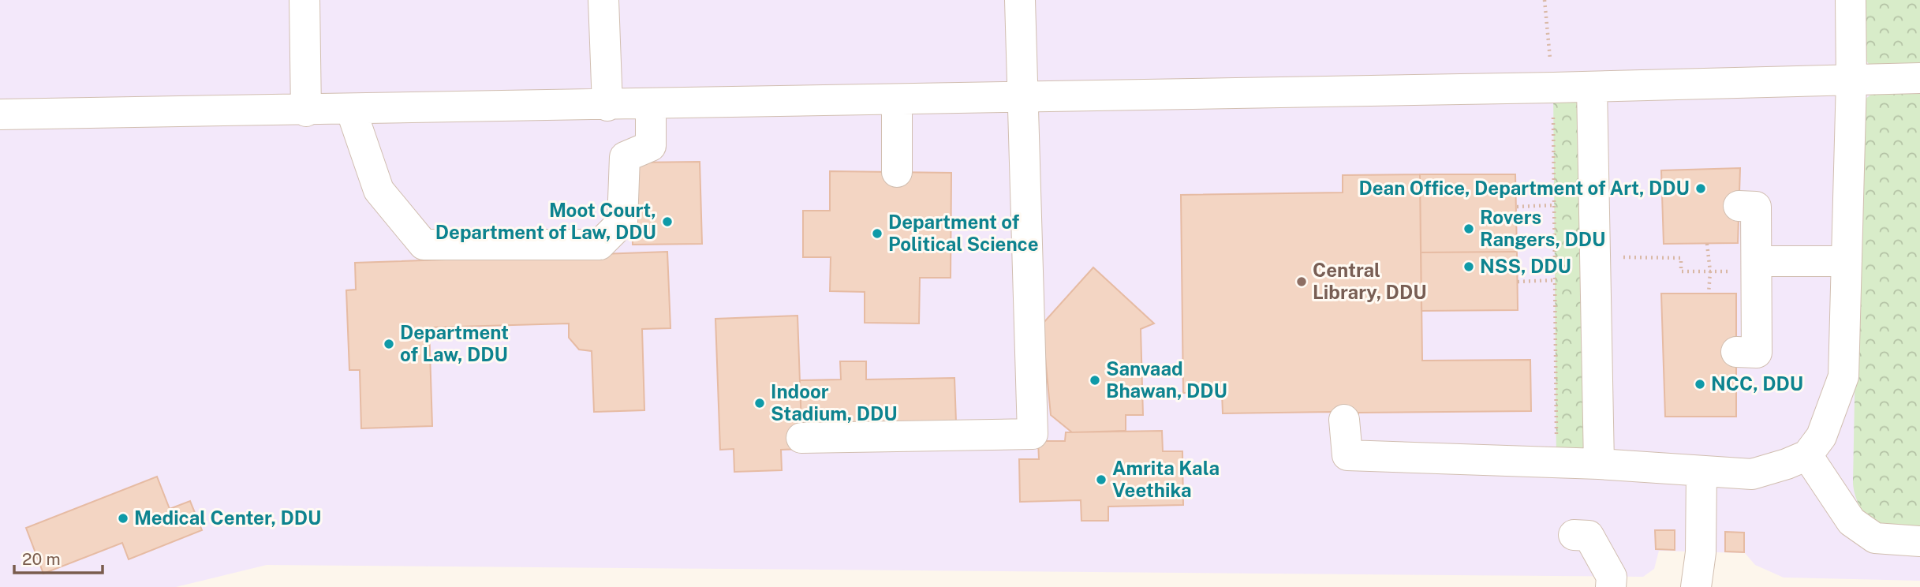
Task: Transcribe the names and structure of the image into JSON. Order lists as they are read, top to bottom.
{
  "places": [
    "Dean Office, Department of Art, DDU",
    "Moot Court, Department of Law, DDU",
    "Rovers Rangers, DDU",
    "Department of Political Science",
    "NSS, DDU",
    "Central Library, DDU",
    "Department of Law, DDU",
    "Sanvaad Bhawan, DDU",
    "NCC, DDU",
    "Indoor Stadium, DDU",
    "Amrita Kala Veethika",
    "Medical Center, DDU"
  ],
  "scale_bar": "20 m"
}
